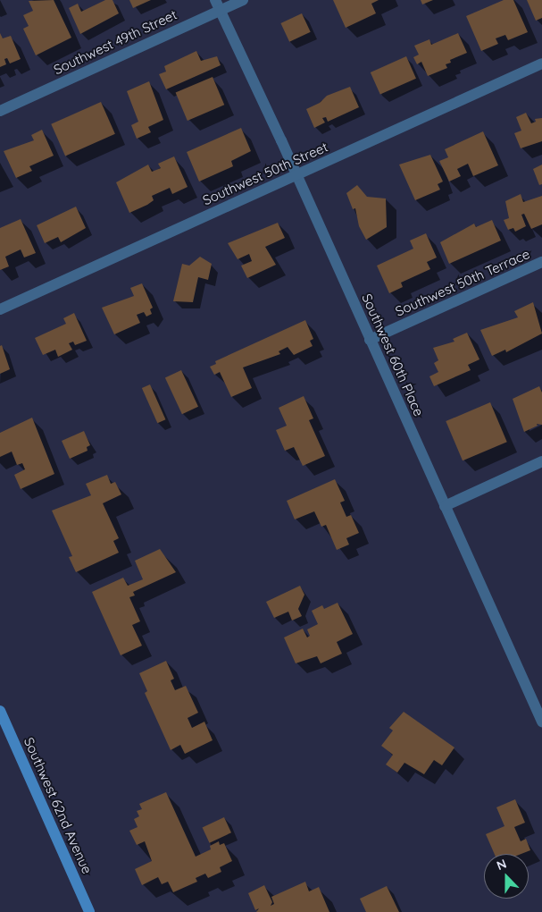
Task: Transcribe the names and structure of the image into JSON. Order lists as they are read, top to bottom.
{
  "streets": {
    "street": [
      "Southwest 49th Street",
      "Southwest 50th Street",
      "Southwest 50th Terrace",
      "Southwest 60th Place",
      "Southwest 62nd Avenue"
    ]
  },
  "crossings": [
    ["Southwest 49th Street", "Southwest 60th Place"],
    ["Southwest 50th Street", "Southwest 60th Place"],
    ["Southwest 50th Terrace", "Southwest 60th Place"]
  ],
  "north": "top"
}
